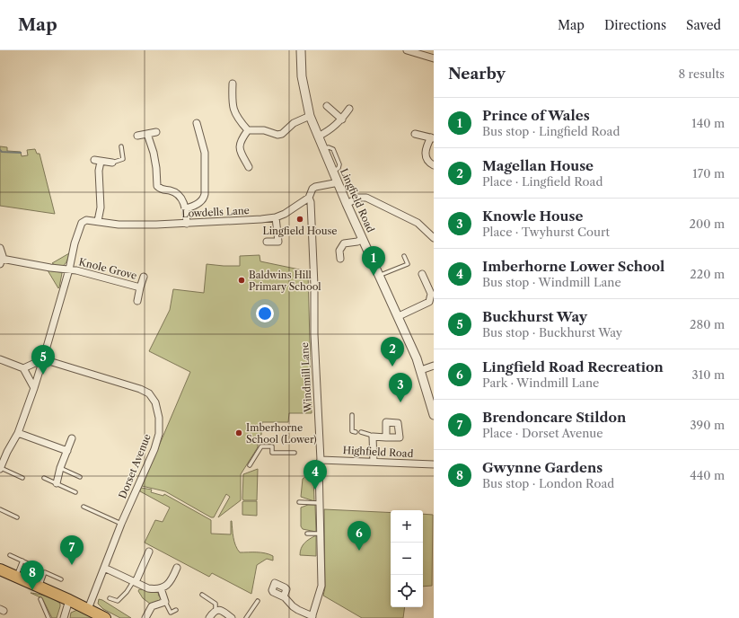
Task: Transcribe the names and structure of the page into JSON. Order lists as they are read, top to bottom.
{
  "streets": {
    "street": [
      "Lingfield Road",
      "Lowdells Lane",
      "Knole Grove",
      "Windmill Lane",
      "Highfield Road",
      "Dorset Avenue"
    ]
  },
  "crossings": [
    ["Lingfield Road", "Lowdells Lane"],
    ["Lowdells Lane", "Knole Grove"],
    ["Lowdells Lane", "Windmill Lane"],
    ["Windmill Lane", "Highfield Road"]
  ],
  "places": ["Lingfield House", "Baldwins Hill Primary School", "Imberhorne School (Lower)"],
  "page": {
    "header": "Map",
    "nav": ["Map", "Directions", "Saved"],
    "heading": ["Nearby", "8 results"],
    "list": [
      {
        "mark": "1",
        "name": "Prince of Wales",
        "note": "Bus stop · Lingfield Road",
        "value": "140 m"
      },
      {
        "mark": "2",
        "name": "Magellan House",
        "note": "Place · Lingfield Road",
        "value": "170 m"
      },
      {
        "mark": "3",
        "name": "Knowle House",
        "note": "Place · Twyhurst Court",
        "value": "200 m"
      },
      {
        "mark": "4",
        "name": "Imberhorne Lower School",
        "note": "Bus stop · Windmill Lane",
        "value": "220 m"
      },
      {
        "mark": "5",
        "name": "Buckhurst Way",
        "note": "Bus stop · Buckhurst Way",
        "value": "280 m"
      },
      {
        "mark": "6",
        "name": "Lingfield Road Recreation",
        "note": "Park · Windmill Lane",
        "value": "310 m"
      },
      {
        "mark": "7",
        "name": "Brendoncare Stildon",
        "note": "Place · Dorset Avenue",
        "value": "390 m"
      },
      {
        "mark": "8",
        "name": "Gwynne Gardens",
        "note": "Bus stop · London Road",
        "value": "440 m"
      }
    ],
    "pins": [
      "1",
      "2",
      "5",
      "3",
      "4",
      "6",
      "7",
      "8"
    ],
    "map_buttons": ["+", "−"]
  }
}
